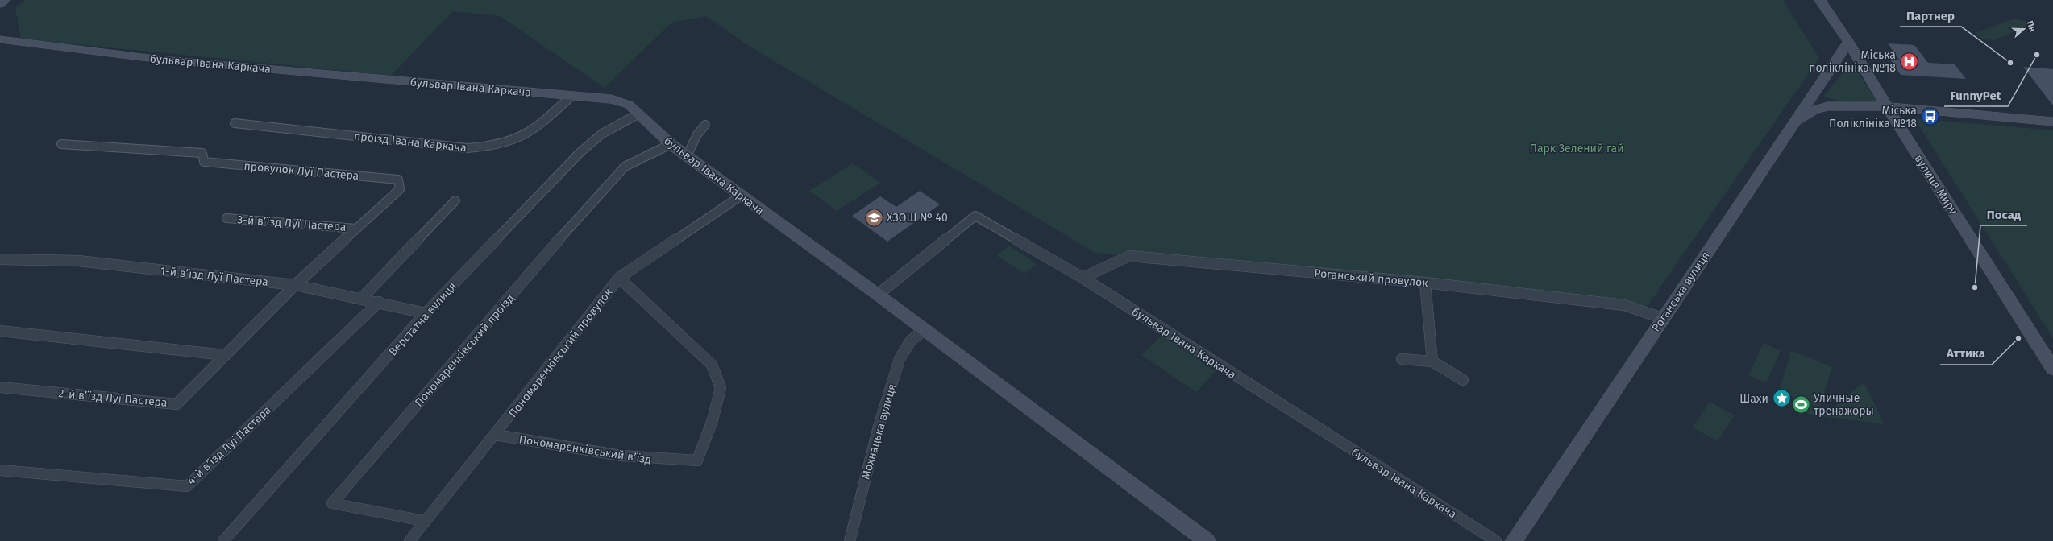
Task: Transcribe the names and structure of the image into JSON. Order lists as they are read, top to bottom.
{
  "streets": {
    "street": [
      "бульвар Івана Каркача",
      "проїзд Івана Каркача",
      "провулок Луї Пастера",
      "вулиця Миру",
      "3-й в’їзд Луї Пастера",
      "1-й в’їзд Луї Пастера",
      "Роганський провулок",
      "Роганська вулиця",
      "Верстатна вулиця",
      "Пономаренківський проїзд",
      "Пономаренківський провулок",
      "2-й в’їзд Луї Пастера",
      "Мохнацька вулиця",
      "4-й в’їзд Луї Пастера",
      "Пономаренківський в’їзд"
    ]
  },
  "crossings": [
    ["бульвар Івана Каркача", "проїзд Івана Каркача"],
    ["бульвар Івана Каркача", "Роганський провулок"],
    ["бульвар Івана Каркача", "Верстатна вулиця"],
    ["бульвар Івана Каркача", "Пономаренківський проїзд"],
    ["бульвар Івана Каркача", "Пономаренківський провулок"],
    ["бульвар Івана Каркача", "Мохнацька вулиця"],
    ["провулок Луї Пастера", "3-й в’їзд Луї Пастера"],
    ["провулок Луї Пастера", "1-й в’їзд Луї Пастера"],
    ["провулок Луї Пастера", "2-й в’їзд Луї Пастера"],
    ["вулиця Миру", "Роганська вулиця"],
    ["1-й в’їзд Луї Пастера", "Верстатна вулиця"],
    ["1-й в’їзд Луї Пастера", "2-й в’їзд Луї Пастера"],
    ["1-й в’їзд Луї Пастера", "4-й в’їзд Луї Пастера"],
    ["Роганський провулок", "Роганська вулиця"],
    ["Пономаренківський проїзд", "Пономаренківський провулок"],
    ["Пономаренківський провулок", "Пономаренківський в’їзд"]
  ],
  "parks": ["Парк Зелений гай"],
  "places": {
    "other": [
      "FunnyPet",
      "Партнер",
      "Посад",
      "Аттика"
    ],
    "hospital": ["Міська поліклініка №18"],
    "bus stop": ["Міська Поліклініка №18"],
    "school or university": ["ХЗОШ № 40"],
    "place": ["Шахи"],
    "sports": ["Уличные тренажоры"]
  },
  "north": "right"
}
